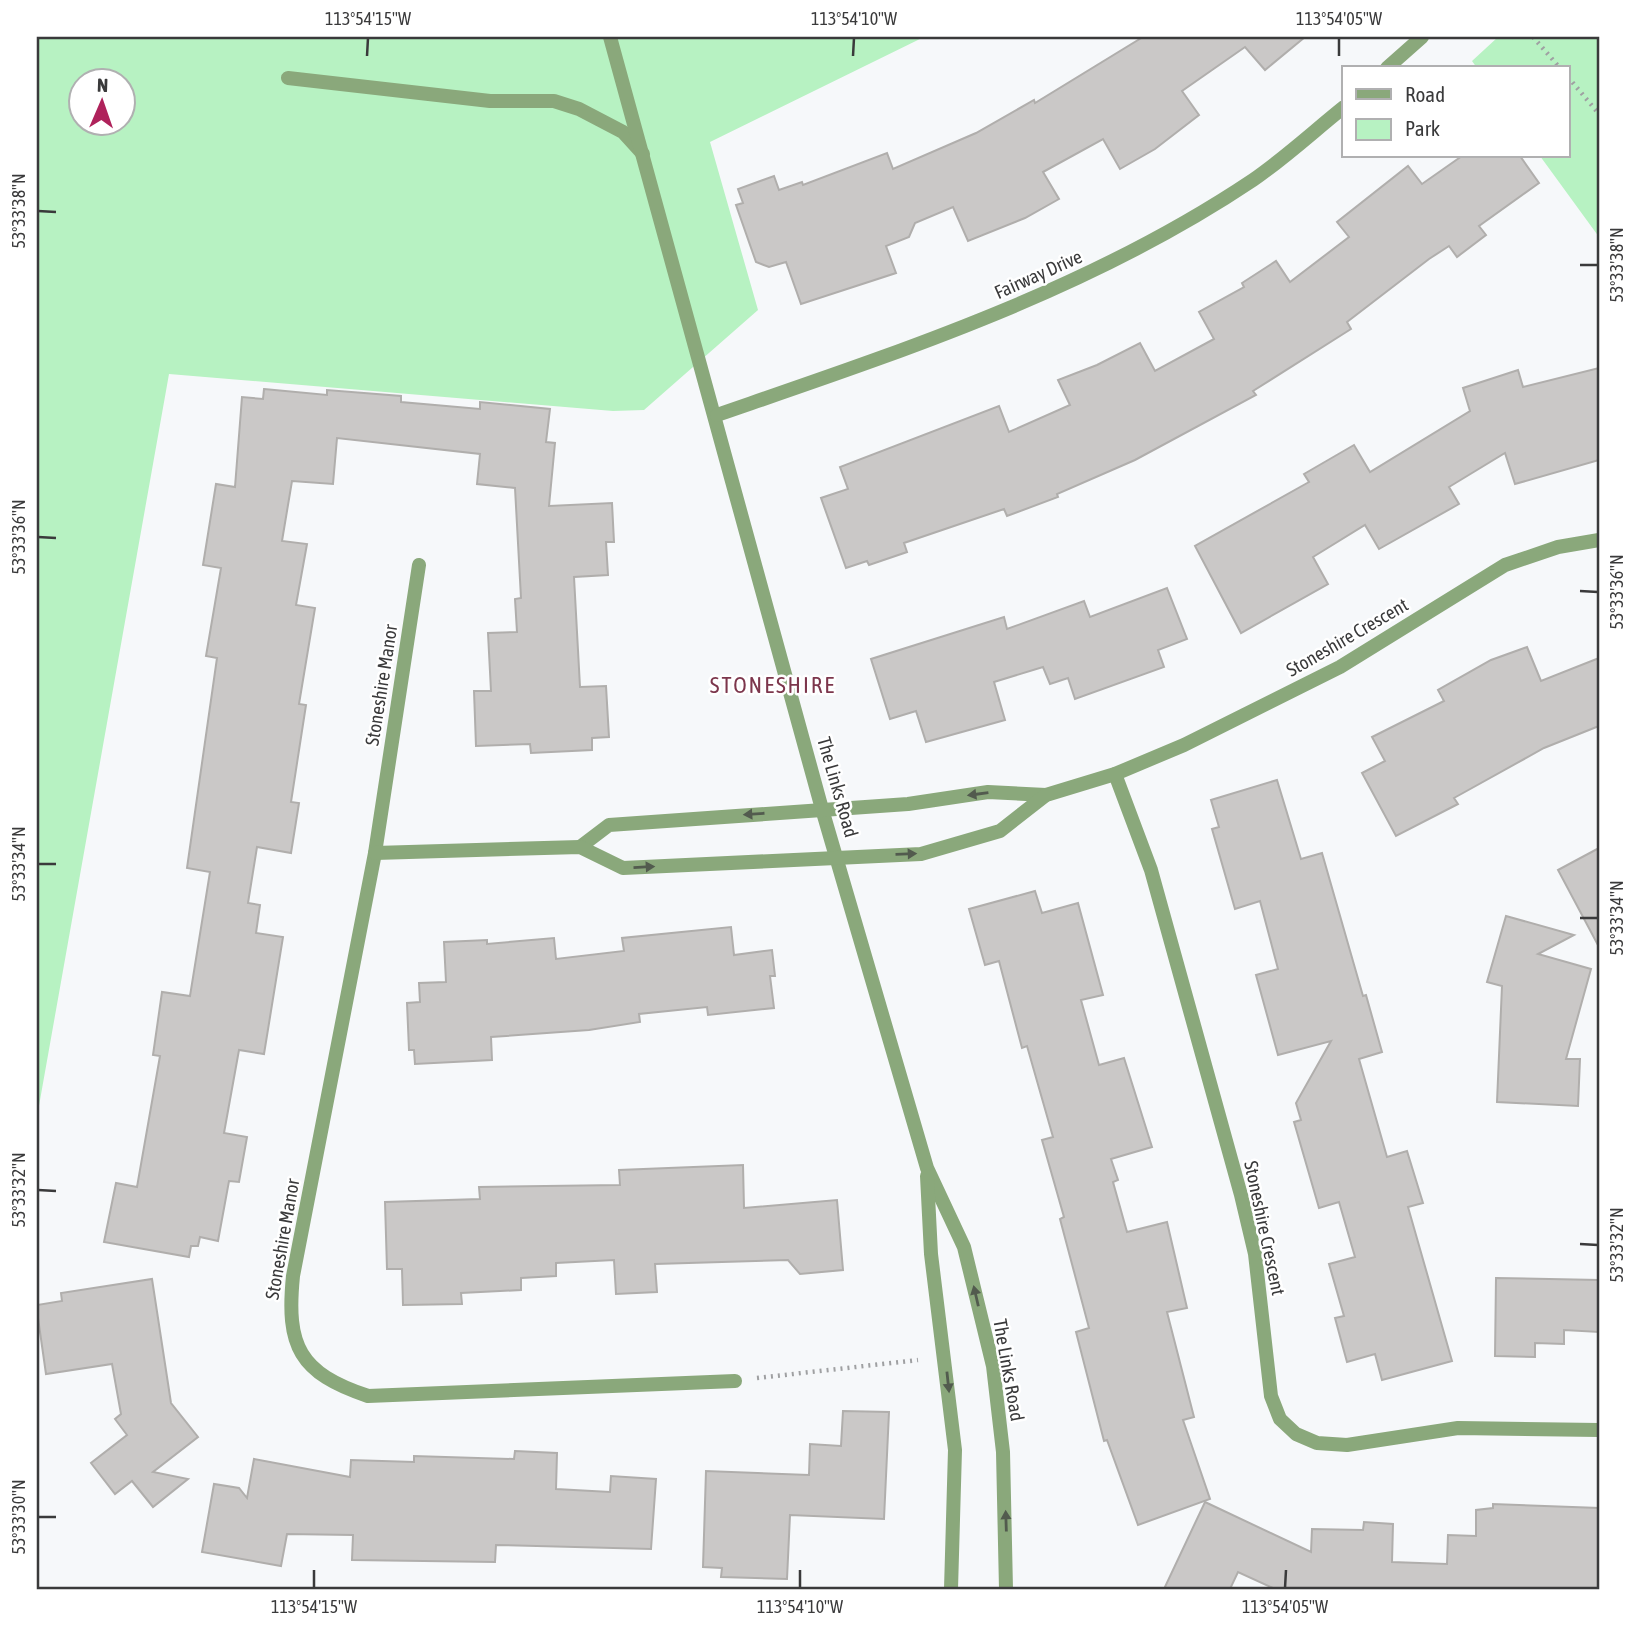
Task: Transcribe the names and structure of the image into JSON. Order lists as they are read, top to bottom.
{
  "streets": {
    "street": [
      "Fairway Drive",
      "Stoneshire Crescent",
      "Stoneshire Manor",
      "The Links Road"
    ]
  },
  "crossings": [
    ["Fairway Drive", "The Links Road"],
    ["Stoneshire Crescent", "The Links Road"]
  ],
  "districts": ["STONESHIRE"],
  "legend": ["Road", "Park"],
  "north": "top",
  "coordinates": [
    "113°54'15\"W",
    "113°54'10\"W",
    "113°54'05\"W",
    "53°33'38\"N",
    "53°33'36\"N",
    "53°33'34\"N",
    "53°33'32\"N",
    "53°33'30\"N"
  ]
}
